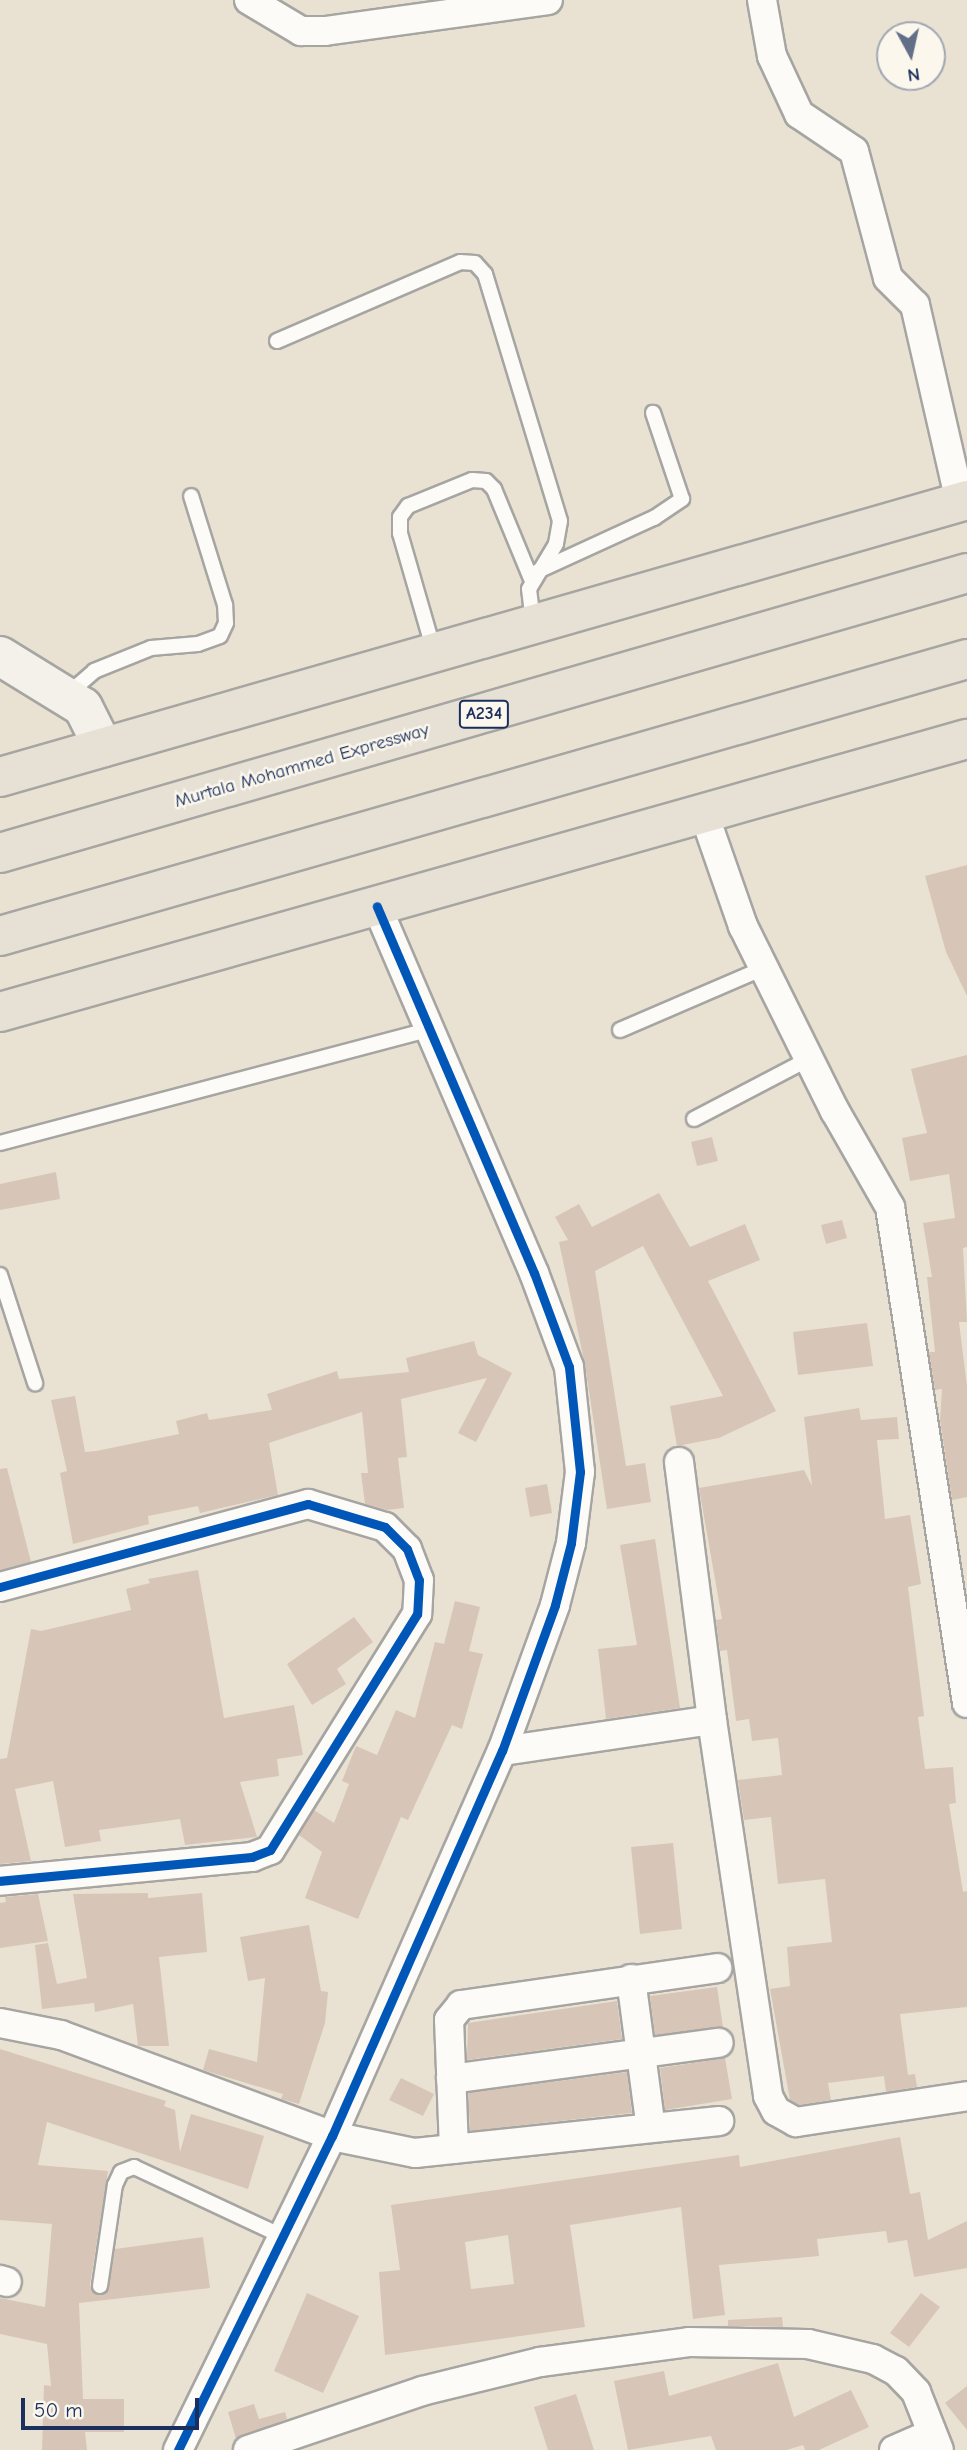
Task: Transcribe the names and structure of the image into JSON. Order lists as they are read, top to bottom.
{
  "streets": {
    "highway": ["A234", "Murtala Mohammed Expressway"]
  },
  "scale_bar": "50 m",
  "north": "bottom"
}
